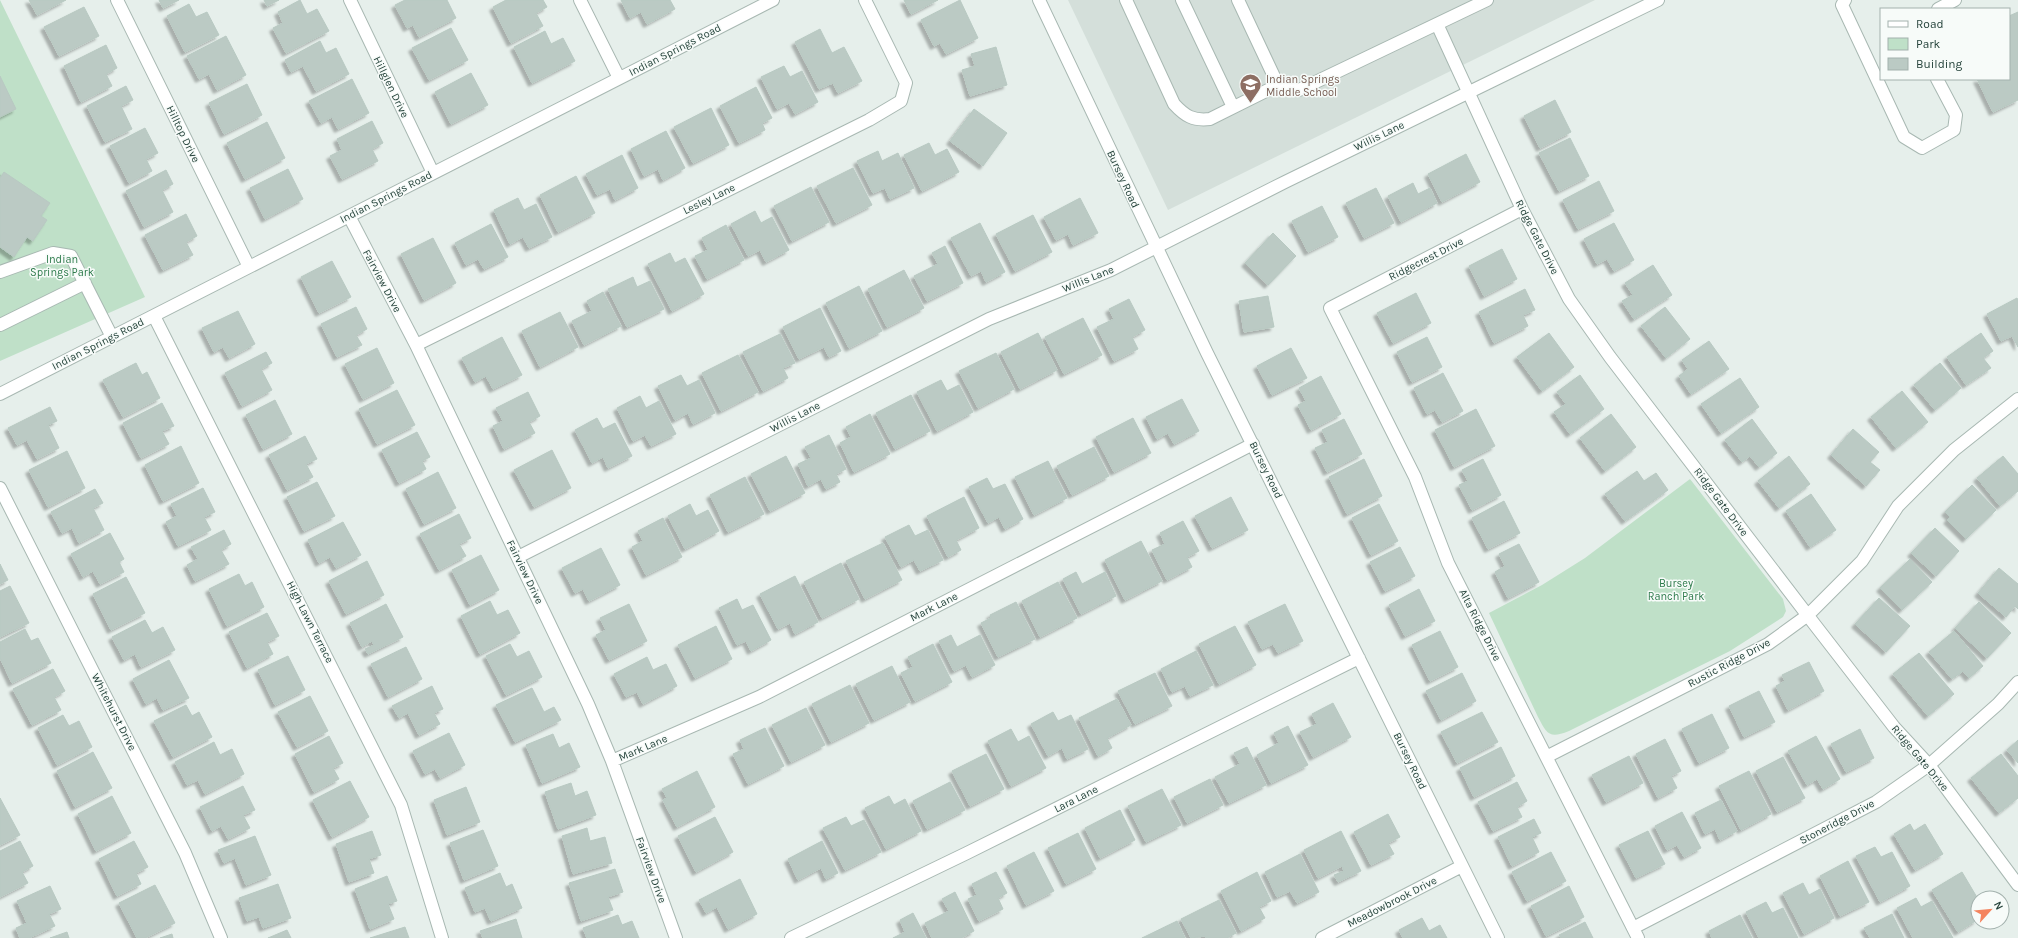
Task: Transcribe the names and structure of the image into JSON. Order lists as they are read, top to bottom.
{
  "streets": {
    "street": [
      "Indian Springs Road",
      "Hillglen Drive",
      "Hilltop Drive",
      "Willis Lane",
      "Bursey Road",
      "Lesley Lane",
      "Ridge Gate Drive",
      "Ridgecrest Drive",
      "Fairview Drive",
      "Mark Lane",
      "High Lawn Terrace",
      "Alta Ridge Drive",
      "Rustic Ridge Drive",
      "Whitehurst Drive",
      "Lara Lane",
      "Stoneridge Drive",
      "Meadowbrook Drive"
    ]
  },
  "crossings": [
    ["Indian Springs Road", "Hillglen Drive"],
    ["Indian Springs Road", "Hilltop Drive"],
    ["Indian Springs Road", "Fairview Drive"],
    ["Indian Springs Road", "High Lawn Terrace"],
    ["Willis Lane", "Bursey Road"],
    ["Willis Lane", "Ridge Gate Drive"],
    ["Willis Lane", "Fairview Drive"],
    ["Bursey Road", "Mark Lane"],
    ["Bursey Road", "Lara Lane"],
    ["Bursey Road", "Meadowbrook Drive"],
    ["Lesley Lane", "Fairview Drive"],
    ["Ridge Gate Drive", "Ridgecrest Drive"],
    ["Ridge Gate Drive", "Rustic Ridge Drive"],
    ["Ridge Gate Drive", "Stoneridge Drive"],
    ["Ridgecrest Drive", "Alta Ridge Drive"],
    ["Fairview Drive", "Mark Lane"],
    ["Alta Ridge Drive", "Rustic Ridge Drive"],
    ["Alta Ridge Drive", "Stoneridge Drive"]
  ],
  "parks": ["Indian Springs Park", "Bursey Ranch Park"],
  "places": {
    "school or university": ["Indian Springs Middle School"]
  },
  "legend": ["Road", "Park", "Building"],
  "north": "top right"
}
